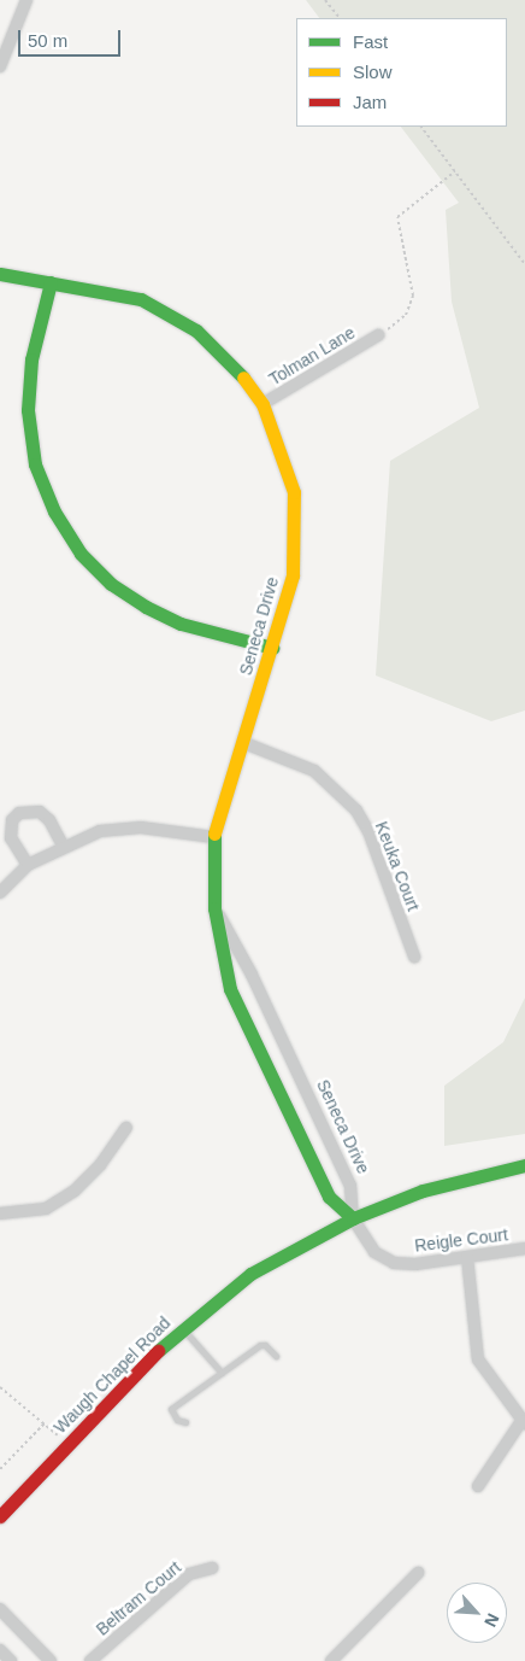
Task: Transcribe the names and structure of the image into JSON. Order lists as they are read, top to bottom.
{
  "streets": {
    "street": [
      "Tolman Lane",
      "Seneca Drive",
      "Keuka Court",
      "Reigle Court",
      "Waugh Chapel Road",
      "Beltram Court"
    ]
  },
  "crossings": [
    ["Tolman Lane", "Seneca Drive"],
    ["Seneca Drive", "Keuka Court"],
    ["Seneca Drive", "Reigle Court"],
    ["Seneca Drive", "Waugh Chapel Road"],
    ["Reigle Court", "Waugh Chapel Road"]
  ],
  "legend": ["Fast", "Slow", "Jam"],
  "scale_bar": "50 m",
  "north": "bottom right"
}
